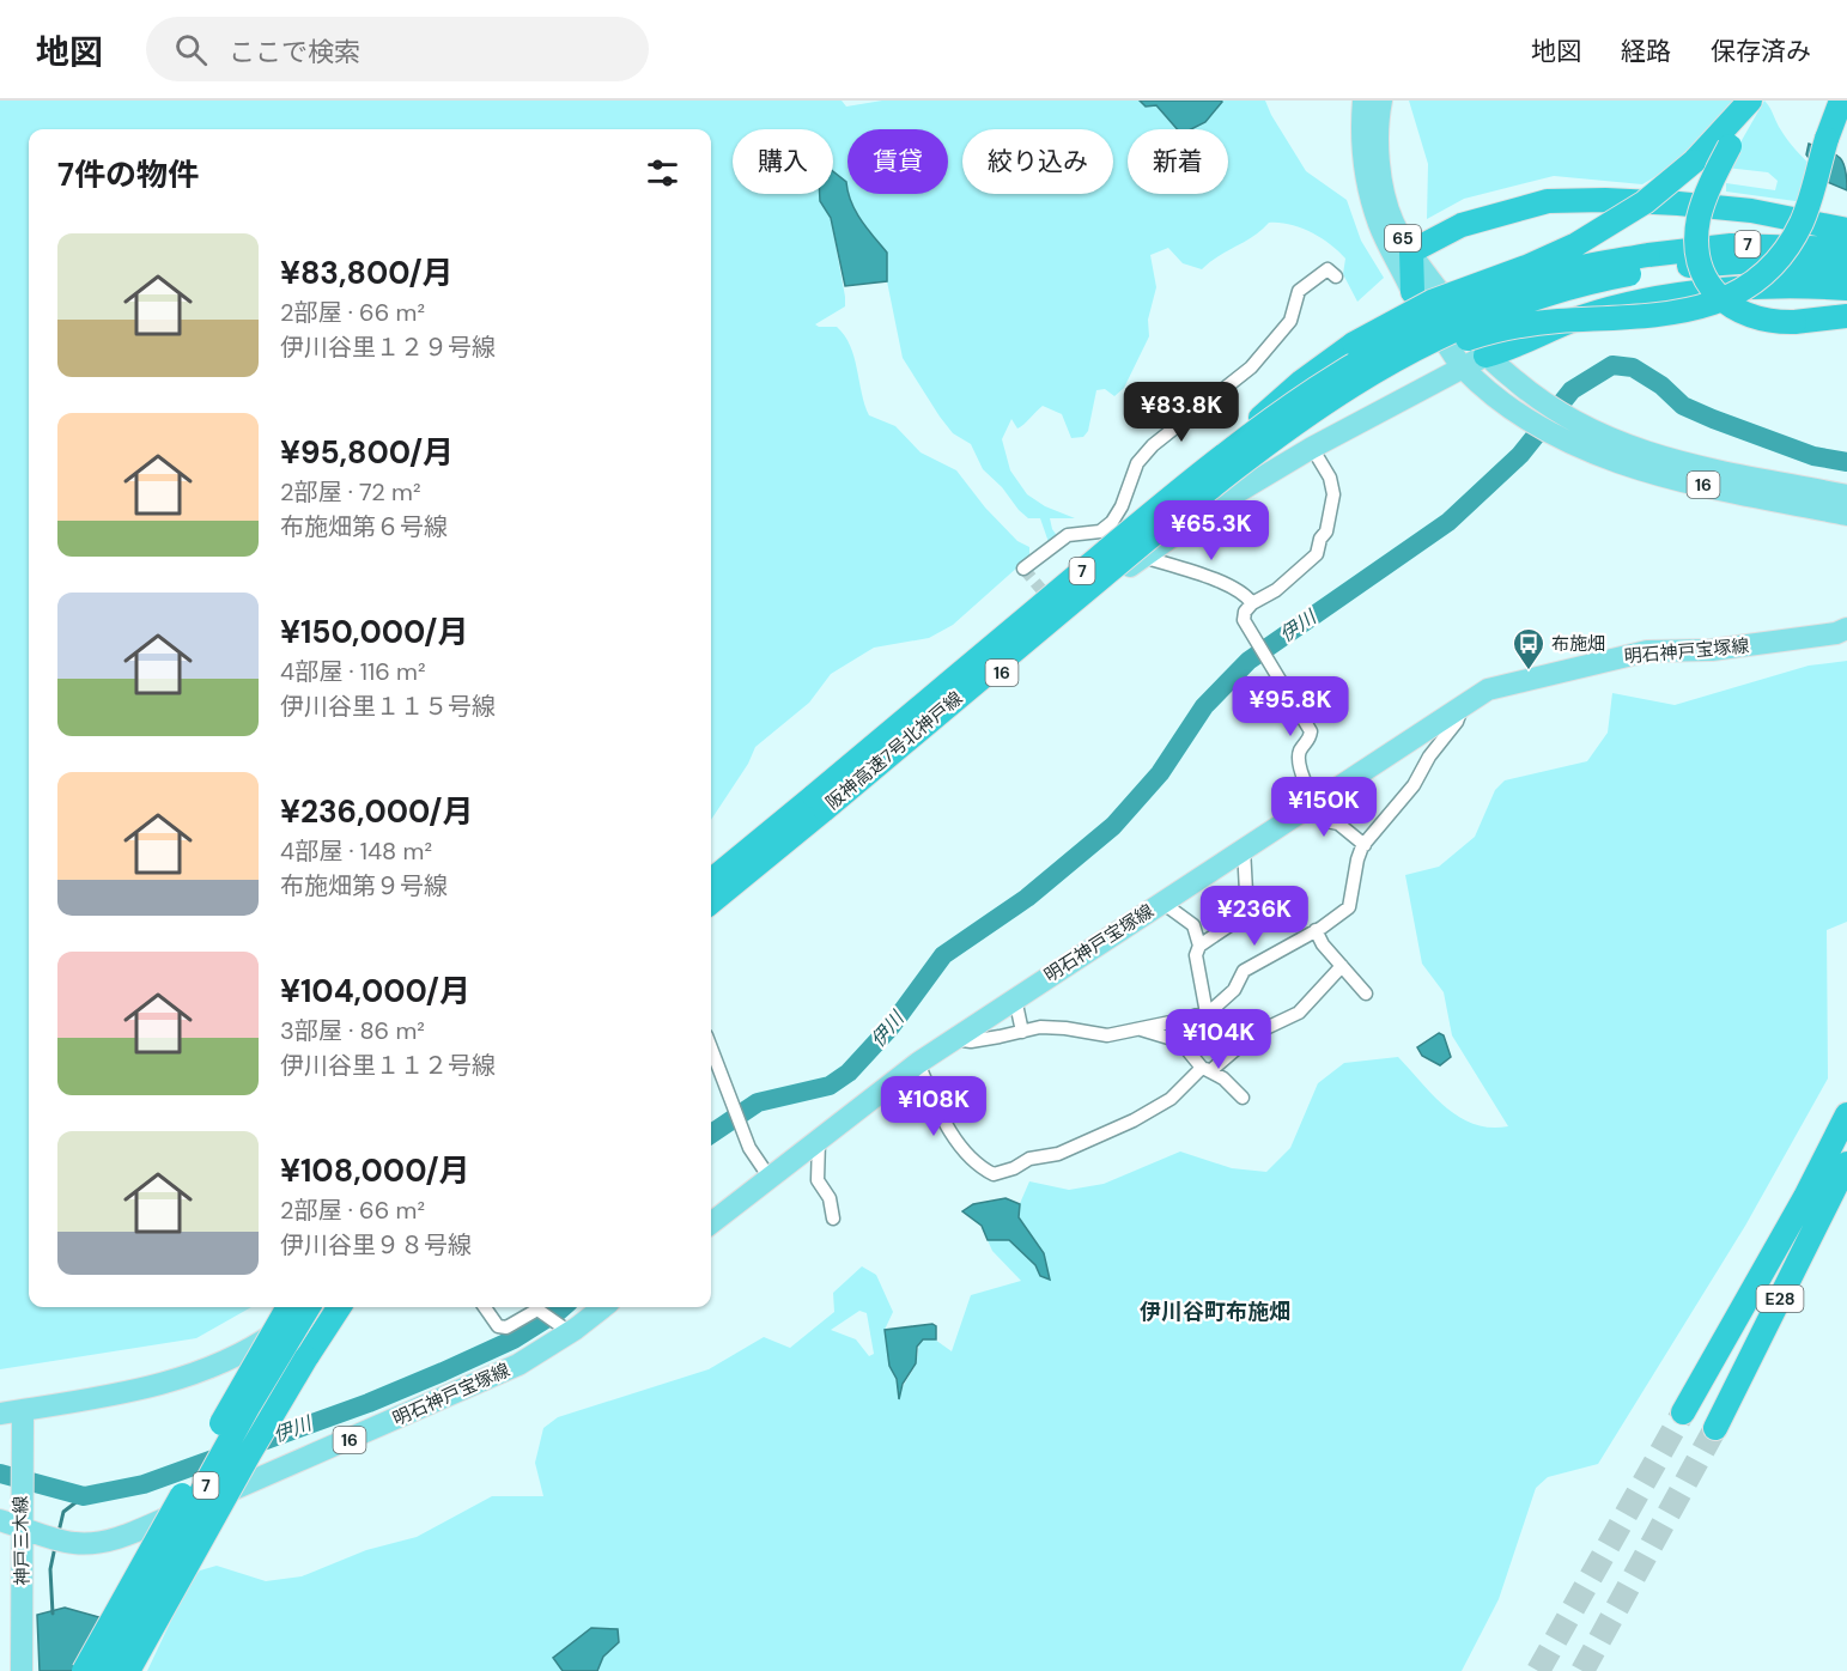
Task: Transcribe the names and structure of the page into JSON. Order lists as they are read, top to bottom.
{
  "streets": {
    "highway": ["7", "阪神高速7号北神戸線", "E28"],
    "main road": [
      "65",
      "16",
      "明石神戸宝塚線",
      "神戸三木線"
    ]
  },
  "crossings": [
    ["65", "16"],
    ["明石神戸宝塚線", "神戸三木線"]
  ],
  "districts": ["伊川谷町布施畑"],
  "water": ["伊川"],
  "places": {
    "bus stop": ["布施畑"]
  },
  "page": {
    "header": "地図",
    "search": "ここで検索",
    "nav": ["地図", "経路", "保存済み"],
    "chip": [
      "購入",
      "賃貸",
      "絞り込み",
      "新着"
    ],
    "heading": "7件の物件",
    "list": [
      {
        "name": "¥83,800/月",
        "note": "2部屋 · 66 m² · 伊川谷里１２９号線"
      },
      {
        "name": "¥95,800/月",
        "note": "2部屋 · 72 m² · 布施畑第６号線"
      },
      {
        "name": "¥150,000/月",
        "note": "4部屋 · 116 m² · 伊川谷里１１５号線"
      },
      {
        "name": "¥236,000/月",
        "note": "4部屋 · 148 m² · 布施畑第９号線"
      },
      {
        "name": "¥104,000/月",
        "note": "3部屋 · 86 m² · 伊川谷里１１２号線"
      },
      {
        "name": "¥108,000/月",
        "note": "2部屋 · 66 m² · 伊川谷里９８号線"
      }
    ],
    "price": [
      "¥83.8K",
      "¥65.3K",
      "¥95.8K",
      "¥150K",
      "¥236K",
      "¥104K",
      "¥108K"
    ]
  }
}
